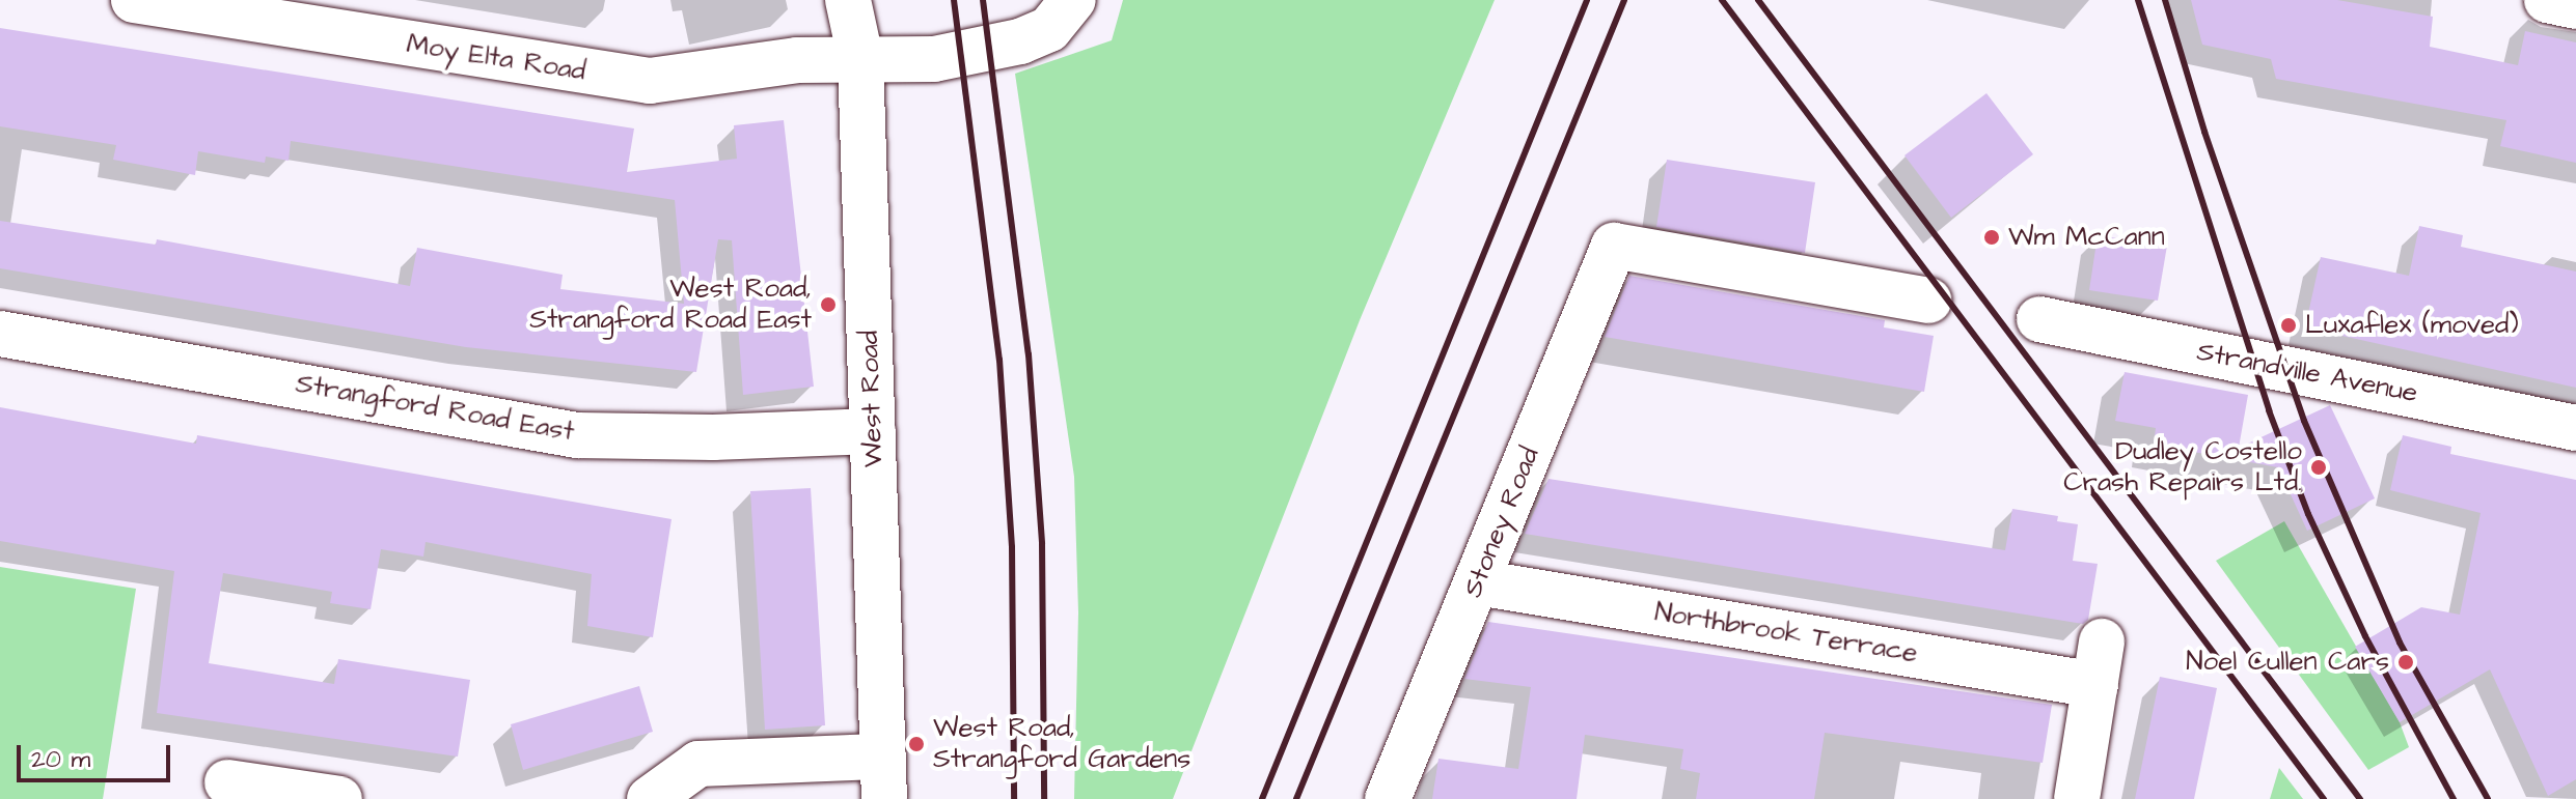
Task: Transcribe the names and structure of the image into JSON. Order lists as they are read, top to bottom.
{
  "streets": {
    "street": [
      "Moy Elta Road",
      "Strandville Avenue",
      "West Road",
      "Strangford Road East",
      "Stoney Road",
      "Northbrook Terrace"
    ]
  },
  "crossings": [
    ["Moy Elta Road", "West Road"],
    ["West Road", "Strangford Road East"],
    ["Stoney Road", "Northbrook Terrace"]
  ],
  "places": [
    "Wm McCann",
    "West Road, Strangford Road East",
    "Luxaflex (moved)",
    "Dudley Costello Crash Repairs Ltd.",
    "Noel Cullen Cars",
    "West Road, Strangford Gardens"
  ],
  "scale_bar": "20 m"
}
